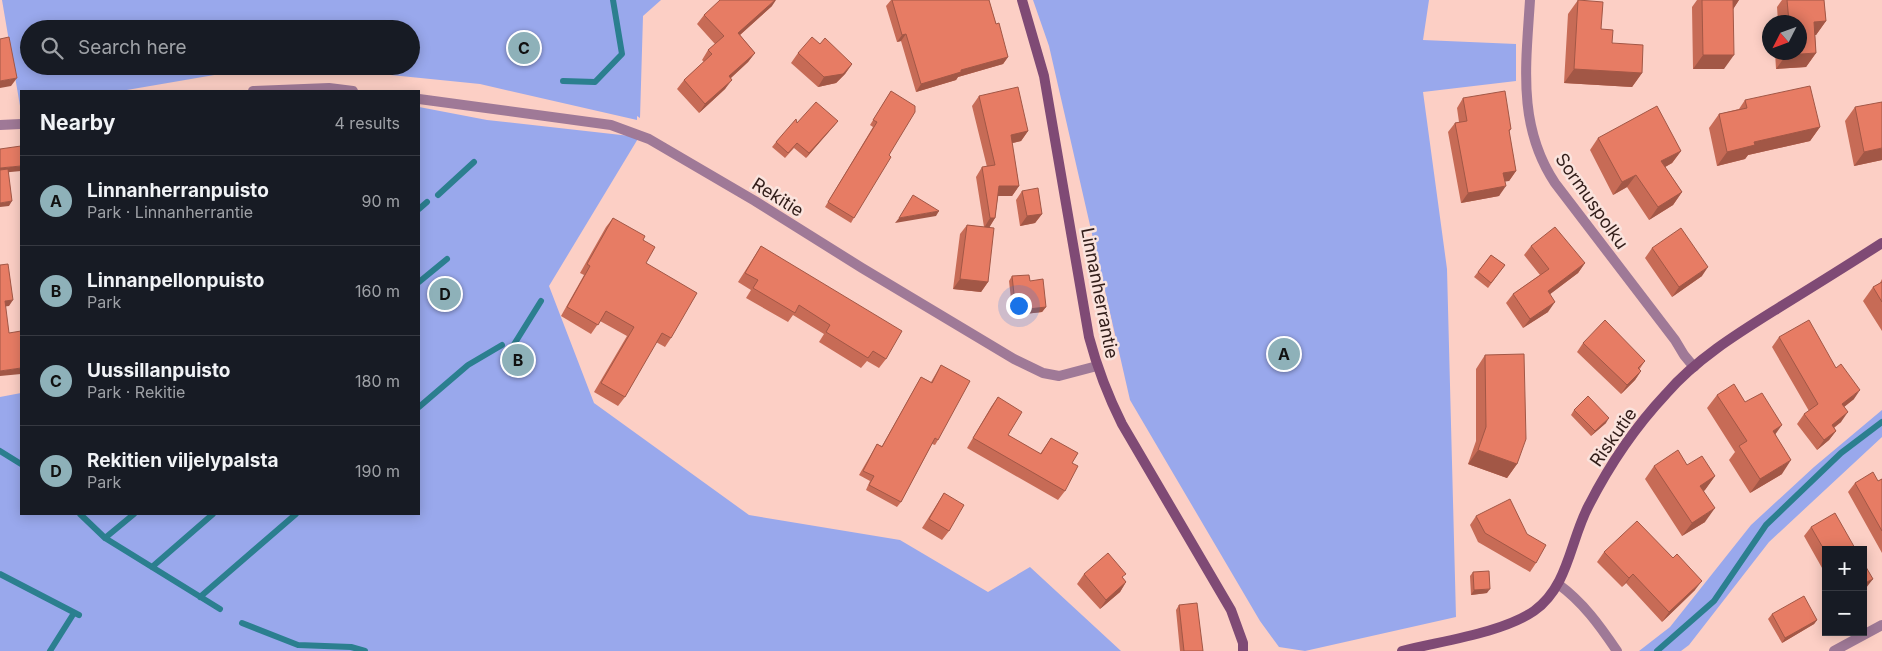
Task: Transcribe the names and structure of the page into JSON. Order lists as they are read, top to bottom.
{
  "streets": {
    "street": [
      "Rekitie",
      "Sormuspolku",
      "Linnanherrantie",
      "Riskutie"
    ]
  },
  "crossings": [
    ["Rekitie", "Linnanherrantie"],
    ["Sormuspolku", "Riskutie"]
  ],
  "north": "bottom left",
  "page": {
    "search": "Search here",
    "pins": [
      "C",
      "D",
      "A",
      "B"
    ],
    "heading": ["Nearby", "4 results"],
    "list": [
      {
        "mark": "A",
        "name": "Linnanherranpuisto",
        "note": "Park · Linnanherrantie",
        "value": "90 m"
      },
      {
        "mark": "B",
        "name": "Linnanpellonpuisto",
        "note": "Park",
        "value": "160 m"
      },
      {
        "mark": "C",
        "name": "Uussillanpuisto",
        "note": "Park · Rekitie",
        "value": "180 m"
      },
      {
        "mark": "D",
        "name": "Rekitien viljelypalsta",
        "note": "Park",
        "value": "190 m"
      }
    ],
    "map_buttons": ["+", "−"]
  }
}
